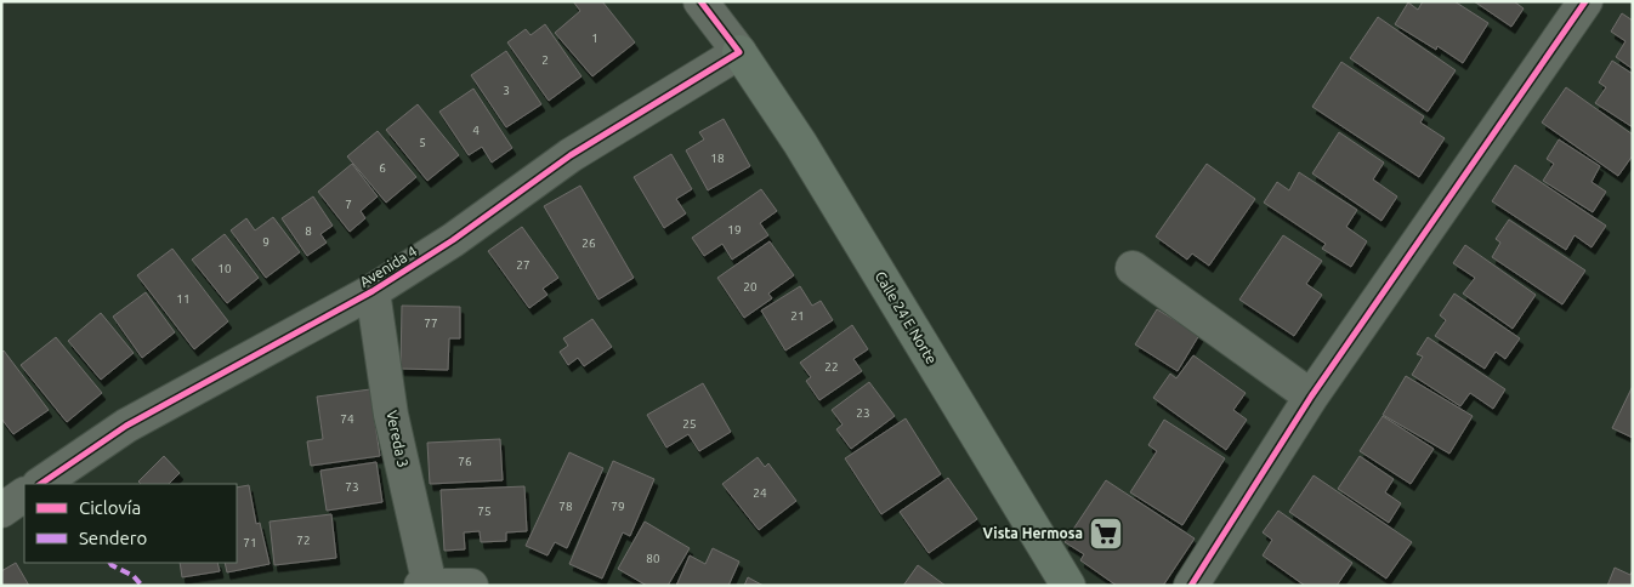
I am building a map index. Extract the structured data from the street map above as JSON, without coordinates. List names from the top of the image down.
{
  "streets": {
    "main road": ["Calle 24 E Norte"],
    "street": ["Avenida 4", "Vereda 3"]
  },
  "crossings": [
    ["Avenida 4", "Calle 24 E Norte"],
    ["Avenida 4", "Vereda 3"]
  ],
  "places": {
    "supermarket": ["Vista Hermosa"]
  },
  "house_numbers": [
    "1",
    "2",
    "3",
    "4",
    "5",
    "18",
    "6",
    "7",
    "19",
    "8",
    "9",
    "26",
    "27",
    "10",
    "20",
    "11",
    "21",
    "77",
    "22",
    "23",
    "74",
    "25",
    "76",
    "73",
    "24",
    "78",
    "79",
    "75",
    "72",
    "71",
    "80"
  ],
  "legend": ["Ciclovía", "Sendero"]
}
